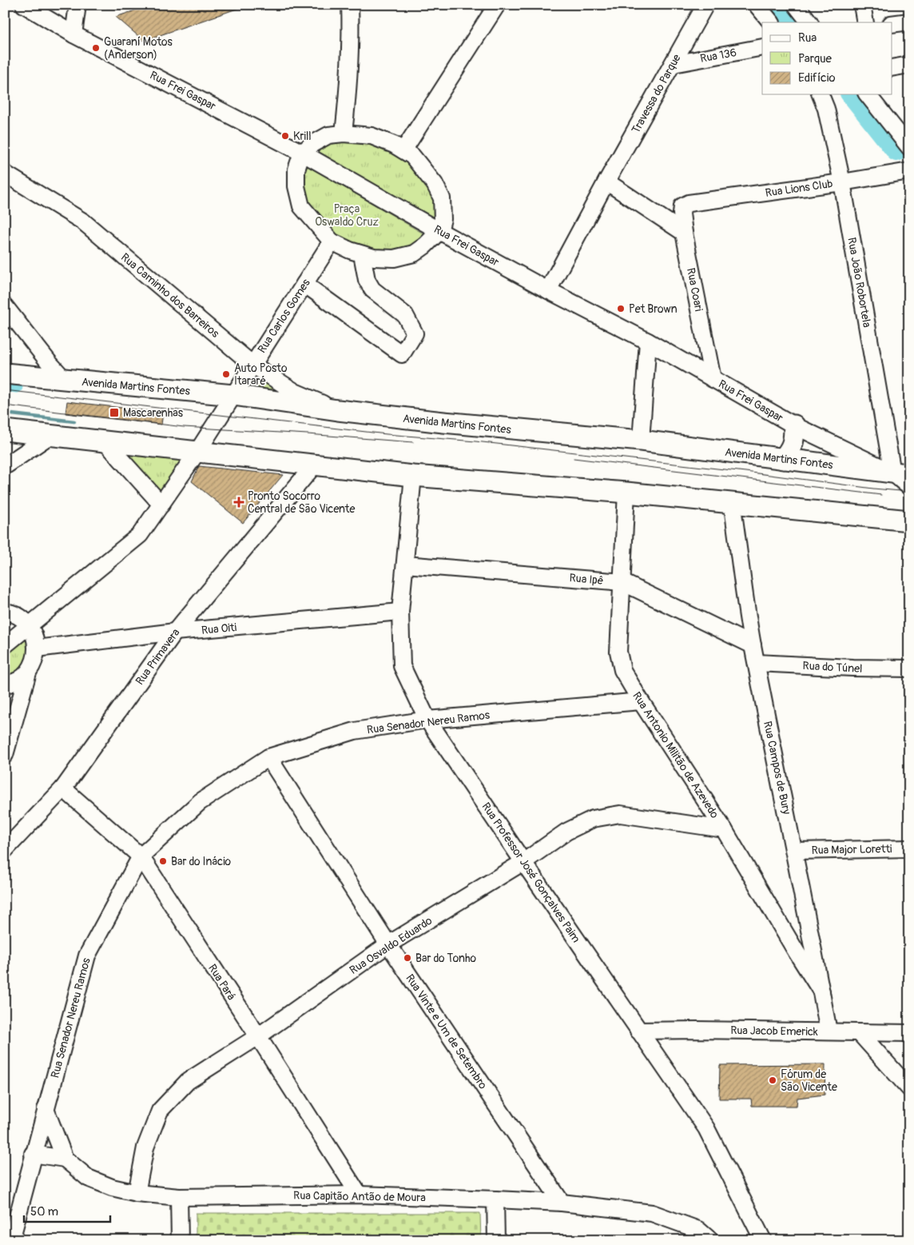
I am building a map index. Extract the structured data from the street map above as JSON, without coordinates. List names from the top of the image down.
{
  "streets": {
    "main road": ["Avenida Martins Fontes"],
    "street": [
      "Rua 136",
      "Rua Frei Gaspar",
      "Travessa do Parque",
      "Rua Lions Club",
      "Rua João Robortela",
      "Rua Coari",
      "Rua Caminho dos Barreiros",
      "Rua Carlos Gomes",
      "Rua Ipê",
      "Rua Oiti",
      "Rua Primavera",
      "Rua do Túnel",
      "Rua Senador Nereu Ramos",
      "Rua Antonio Militão de Azevedo",
      "Rua Campos de Bury",
      "Rua Major Loretti",
      "Rua Professor José Gonçalves Paim",
      "Rua Osvaldo Eduardo",
      "Rua Pará",
      "Rua Jacob Emerick",
      "Rua Vinte e Um de Setembro",
      "Rua Capitão Antão de Moura"
    ]
  },
  "crossings": [
    ["Rua 136", "Travessa do Parque"],
    ["Rua Frei Gaspar", "Travessa do Parque"],
    ["Rua Frei Gaspar", "Rua João Robortela"],
    ["Rua Frei Gaspar", "Rua Coari"],
    ["Rua Frei Gaspar", "Avenida Martins Fontes"],
    ["Rua Lions Club", "Rua João Robortela"],
    ["Rua Lions Club", "Rua Coari"],
    ["Rua João Robortela", "Avenida Martins Fontes"],
    ["Rua Caminho dos Barreiros", "Rua Carlos Gomes"],
    ["Rua Caminho dos Barreiros", "Avenida Martins Fontes"],
    ["Rua Carlos Gomes", "Avenida Martins Fontes"],
    ["Rua Ipê", "Rua Antonio Militão de Azevedo"],
    ["Rua Ipê", "Rua Campos de Bury"],
    ["Rua Ipê", "Rua Professor José Gonçalves Paim"],
    ["Rua Oiti", "Rua Primavera"],
    ["Rua Oiti", "Rua Professor José Gonçalves Paim"],
    ["Rua Primavera", "Rua Pará"],
    ["Rua do Túnel", "Rua Campos de Bury"],
    ["Rua Senador Nereu Ramos", "Rua Antonio Militão de Azevedo"],
    ["Rua Senador Nereu Ramos", "Rua Professor José Gonçalves Paim"],
    ["Rua Senador Nereu Ramos", "Rua Pará"],
    ["Rua Senador Nereu Ramos", "Rua Vinte e Um de Setembro"],
    ["Rua Senador Nereu Ramos", "Rua Capitão Antão de Moura"],
    ["Rua Antonio Militão de Azevedo", "Rua Campos de Bury"],
    ["Rua Antonio Militão de Azevedo", "Rua Osvaldo Eduardo"],
    ["Rua Campos de Bury", "Rua Major Loretti"],
    ["Rua Campos de Bury", "Rua Jacob Emerick"],
    ["Rua Professor José Gonçalves Paim", "Rua Osvaldo Eduardo"],
    ["Rua Professor José Gonçalves Paim", "Rua Jacob Emerick"],
    ["Rua Osvaldo Eduardo", "Rua Pará"],
    ["Rua Osvaldo Eduardo", "Rua Vinte e Um de Setembro"],
    ["Rua Osvaldo Eduardo", "Rua Capitão Antão de Moura"],
    ["Rua Pará", "Rua Capitão Antão de Moura"],
    ["Rua Vinte e Um de Setembro", "Rua Capitão Antão de Moura"]
  ],
  "parks": ["Praça Oswaldo Cruz"],
  "places": {
    "other": [
      "Guaraní Motos (Anderson)",
      "Krill",
      "Pet Brown",
      "Auto Posto Itararé",
      "Bar do Inácio",
      "Bar do Tonho",
      "Fórum de São Vicente"
    ],
    "transit": ["Mascarenhas"],
    "health": ["Pronto Socorro Central de São Vicente"]
  },
  "legend": ["Rua", "Parque", "Edifício"],
  "scale_bar": "50 m"
}
